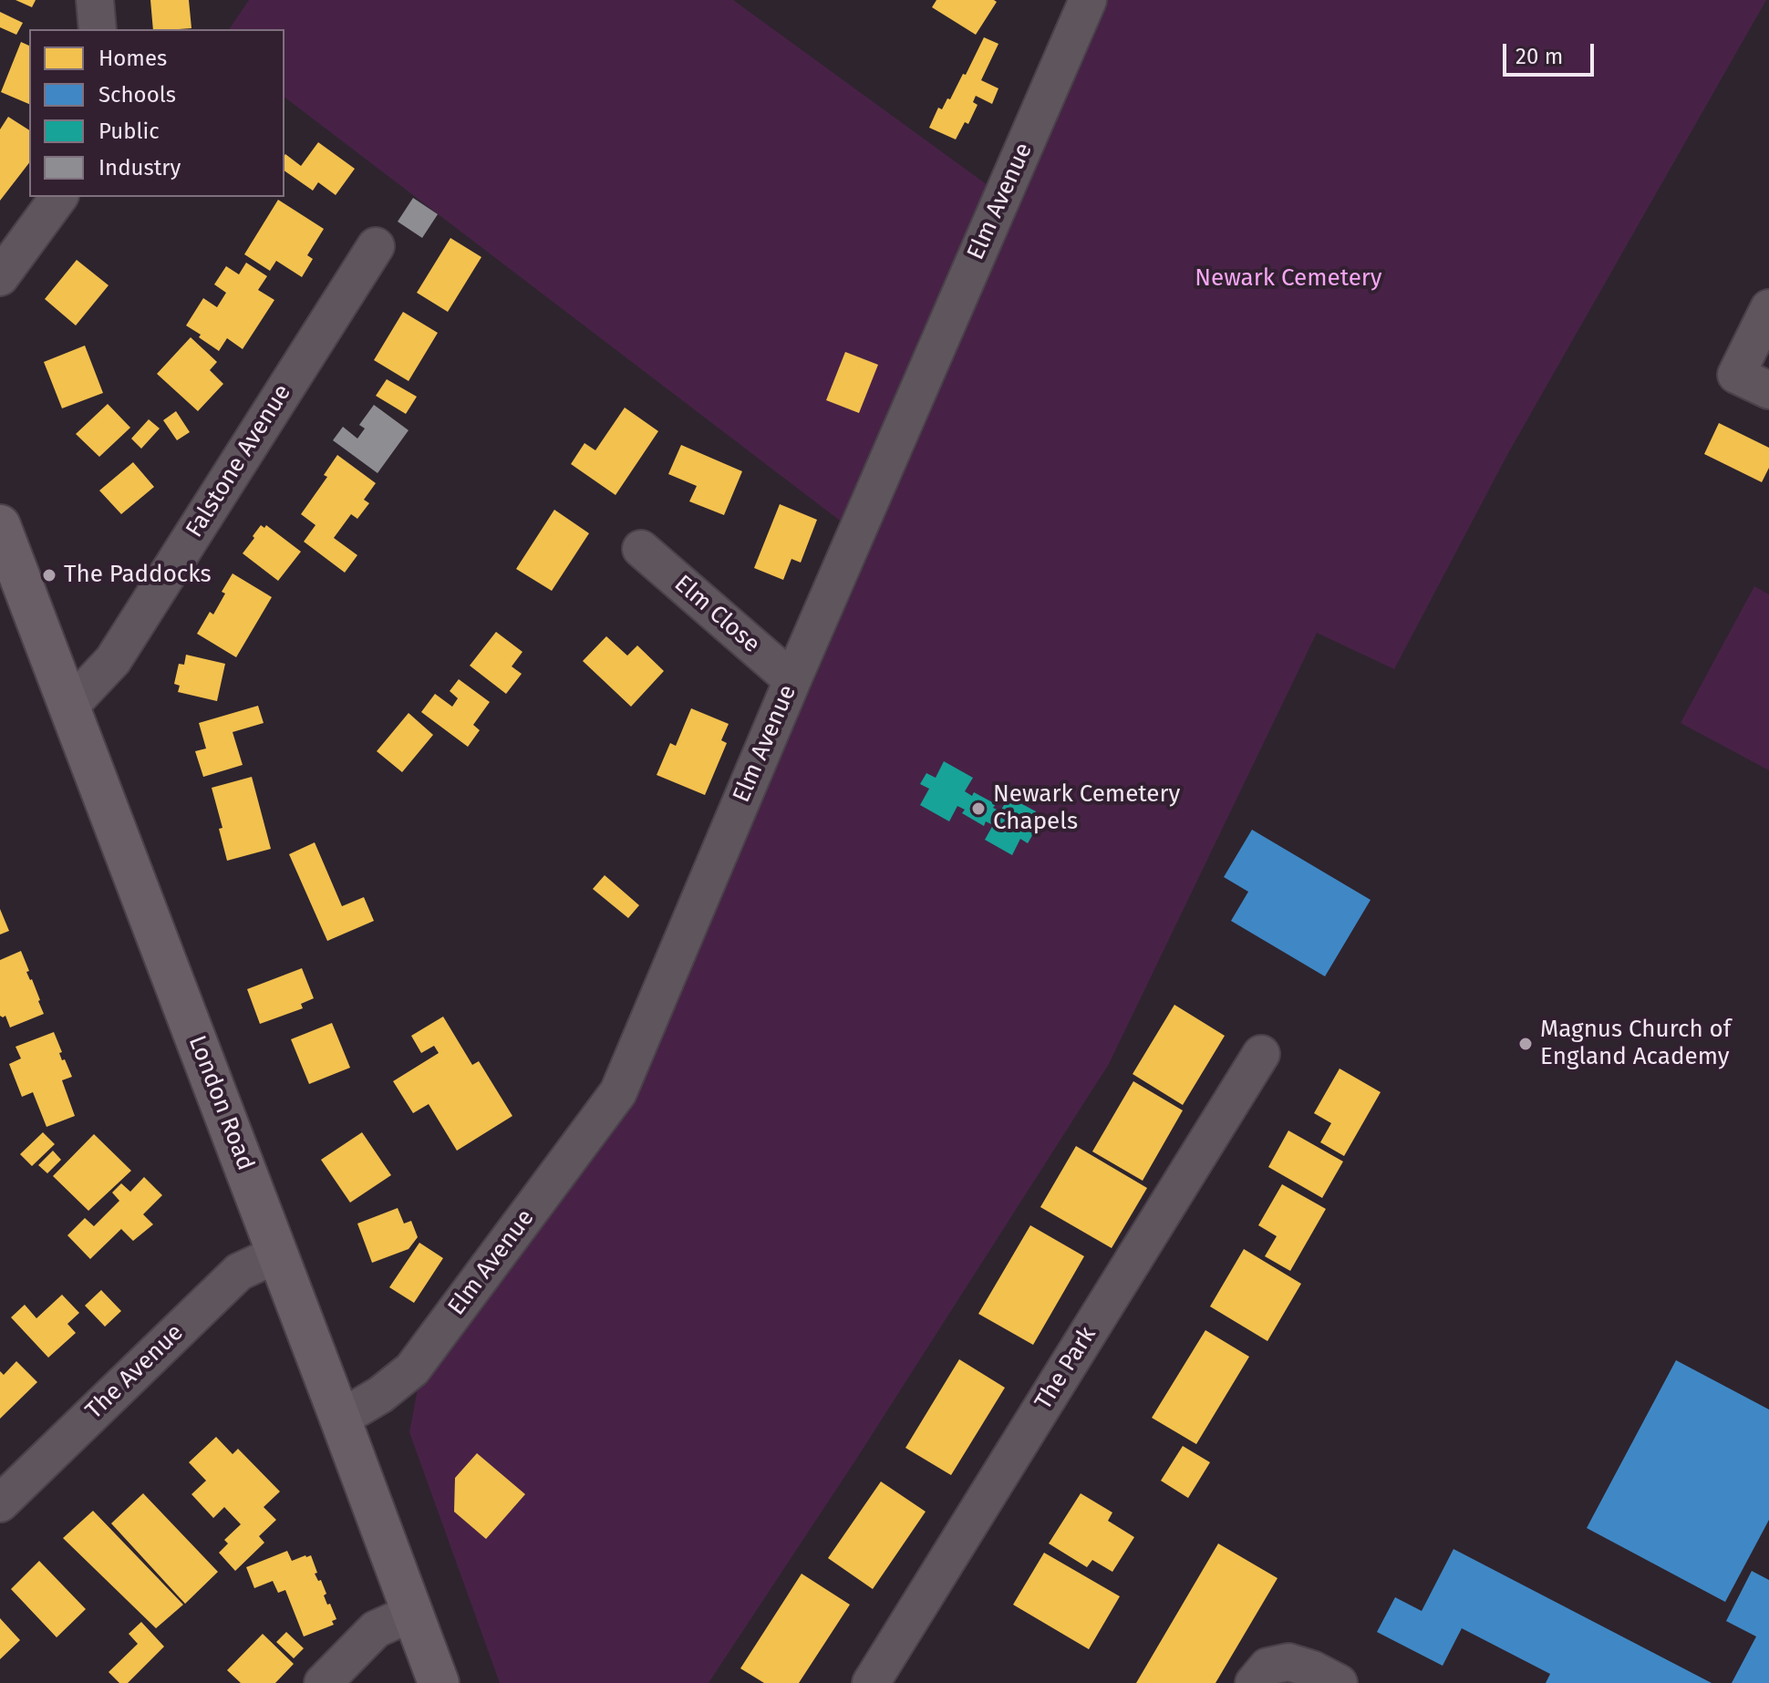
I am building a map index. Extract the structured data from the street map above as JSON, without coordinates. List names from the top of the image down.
{
  "streets": {
    "main road": ["London Road"],
    "street": [
      "Elm Avenue",
      "Falstone Avenue",
      "Elm Close",
      "The Park",
      "The Avenue"
    ]
  },
  "crossings": [
    ["Elm Avenue", "Elm Close"],
    ["Elm Avenue", "London Road"],
    ["Falstone Avenue", "London Road"],
    ["London Road", "The Avenue"]
  ],
  "parks": ["Newark Cemetery"],
  "places": ["The Paddocks", "Newark Cemetery Chapels", "Magnus Church of England Academy"],
  "legend": [
    "Homes",
    "Schools",
    "Public",
    "Industry"
  ],
  "scale_bar": "20 m"
}
